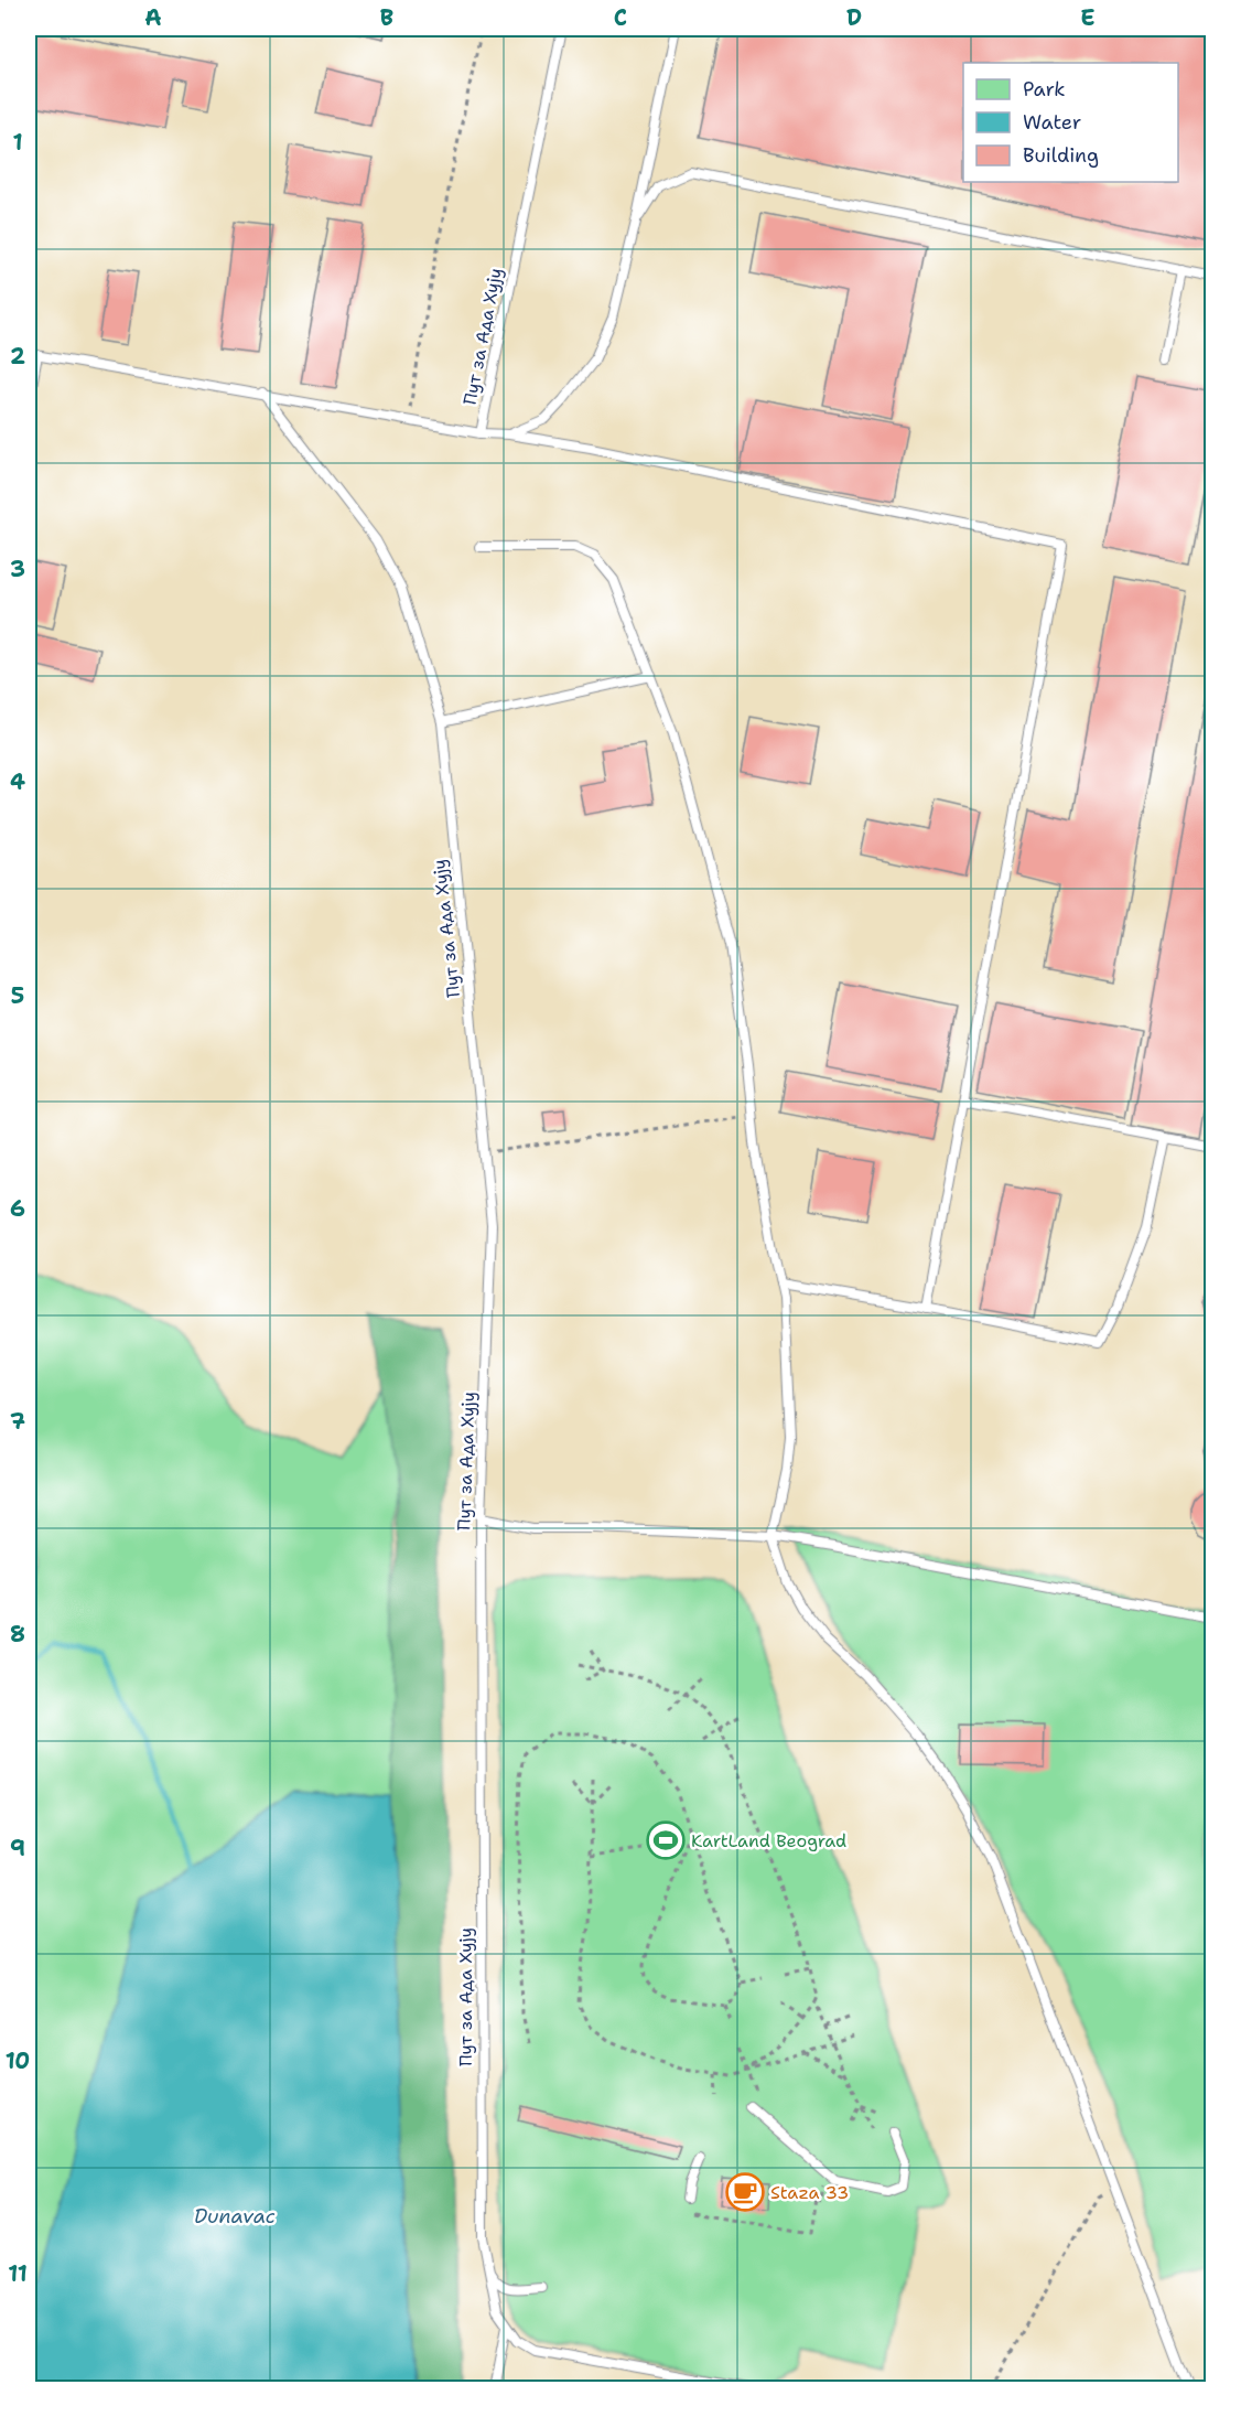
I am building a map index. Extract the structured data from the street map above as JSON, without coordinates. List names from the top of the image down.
{
  "streets": {
    "lane": ["Пут за Ада Хују"]
  },
  "water": ["Dunavac"],
  "places": {
    "sports": ["KartLand Beograd"],
    "cafe": ["Staza 33"]
  },
  "legend": ["Park", "Water", "Building"],
  "grid": {
    "columns": [
      "A",
      "B",
      "C",
      "D",
      "E"
    ],
    "rows": [
      "1",
      "2",
      "3",
      "4",
      "5",
      "6",
      "7",
      "8",
      "9",
      "10",
      "11"
    ]
  }
}
